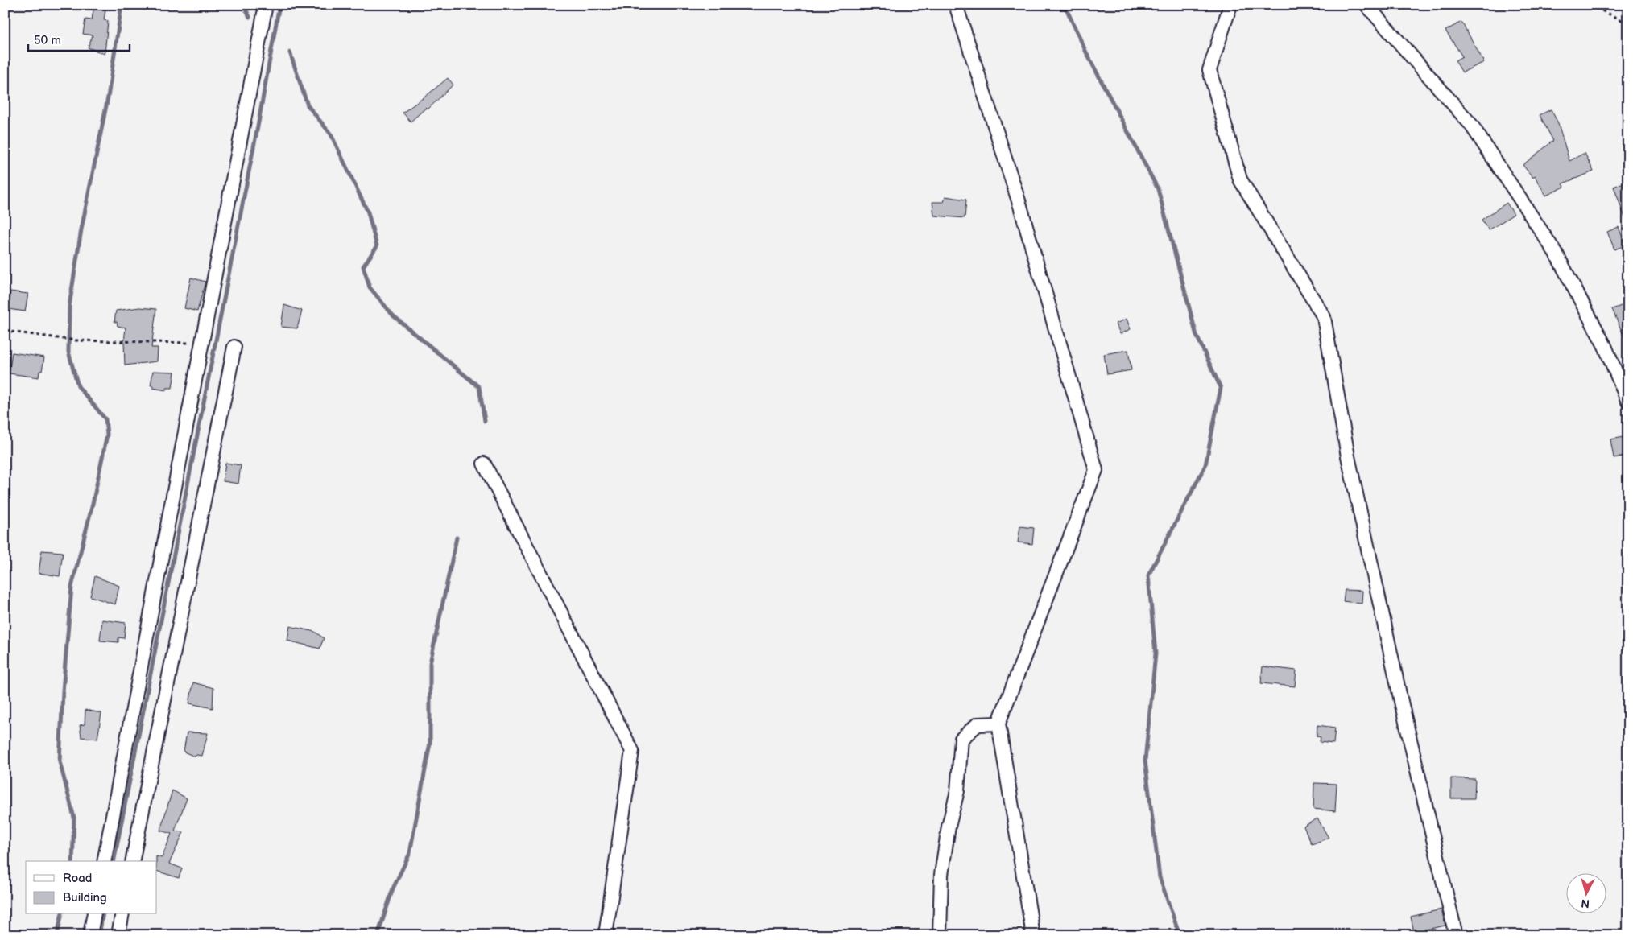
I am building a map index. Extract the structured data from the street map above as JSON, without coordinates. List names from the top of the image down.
{
  "legend": ["Road", "Building"],
  "scale_bar": "50 m",
  "north": "bottom"
}
